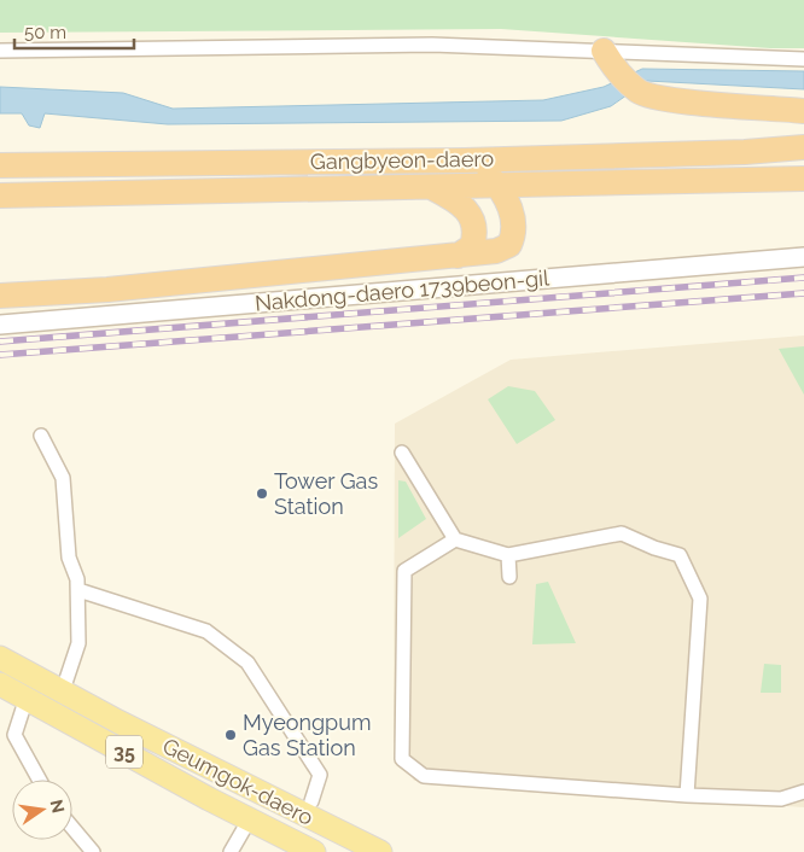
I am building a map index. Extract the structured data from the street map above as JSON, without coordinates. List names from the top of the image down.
{
  "streets": {
    "highway": ["Gangbyeon-daero"],
    "main road": ["35", "Geumgok-daero"],
    "street": ["Nakdong-daero 1739beon-gil"]
  },
  "places": ["Tower Gas Station", "Myeongpum Gas Station"],
  "scale_bar": "50 m",
  "north": "right"
}
